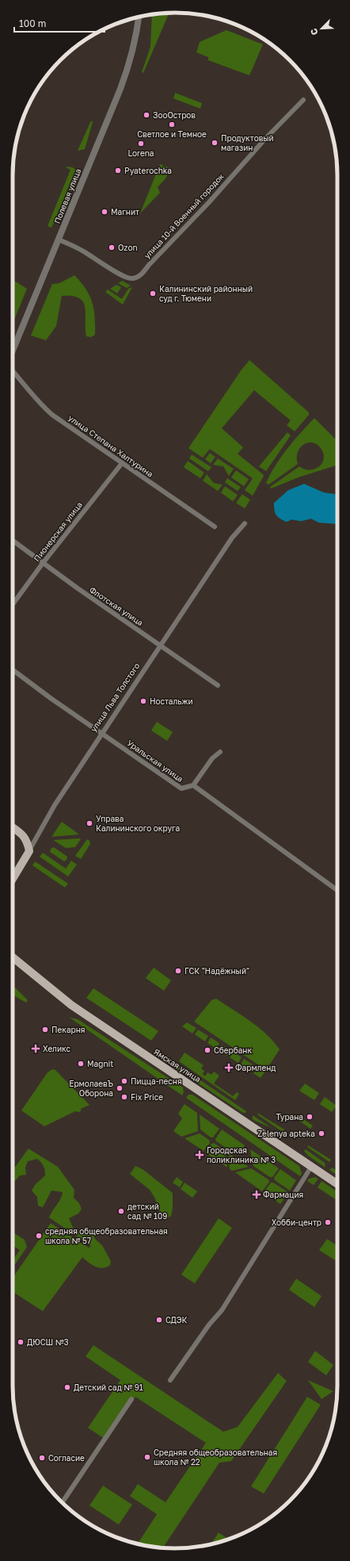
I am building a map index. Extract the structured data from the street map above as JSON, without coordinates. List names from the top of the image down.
{
  "streets": {
    "main road": ["улица Льва Толстого", "Ямская улица"],
    "street": [
      "Полевая улица",
      "улица 10-й Военный городок",
      "улица Степана Халтурина",
      "Пионерская улица",
      "Флотская улица",
      "Уральская улица"
    ]
  },
  "crossings": [
    ["Полевая улица", "улица 10-й Военный городок"],
    ["улица Степана Халтурина", "Пионерская улица"],
    ["Пионерская улица", "Флотская улица"],
    ["Флотская улица", "улица Льва Толстого"],
    ["улица Льва Толстого", "Уральская улица"]
  ],
  "places": {
    "other": [
      "ЗооОстров",
      "Светлое и Темное",
      "Продуктовый магазин",
      "Lorena",
      "Pyaterochka",
      "Магнит",
      "Ozon",
      "Калининский районный суд г. Тюмени",
      "Ностальжи",
      "Управа Калининского округа",
      "ГСК \"Надёжный\"",
      "Пекарня",
      "Сбербанк",
      "Magnit",
      "Пицца-песня",
      "ЕрмолаевЪ Оборона",
      "Fix Price",
      "Турана",
      "Zelenya apteka",
      "детский сад № 109",
      "Хобби-центр",
      "средняя общеобразовательная школа № 57",
      "СДЭК",
      "ДЮСШ №3",
      "Детский сад № 91",
      "Средняя общеобразовательная школа № 22",
      "Согласие"
    ],
    "health": [
      "Хеликс",
      "Фармленд",
      "Городская поликлиника № 3",
      "Фармация"
    ]
  },
  "scale_bar": "100 m",
  "north": "bottom left"
}
